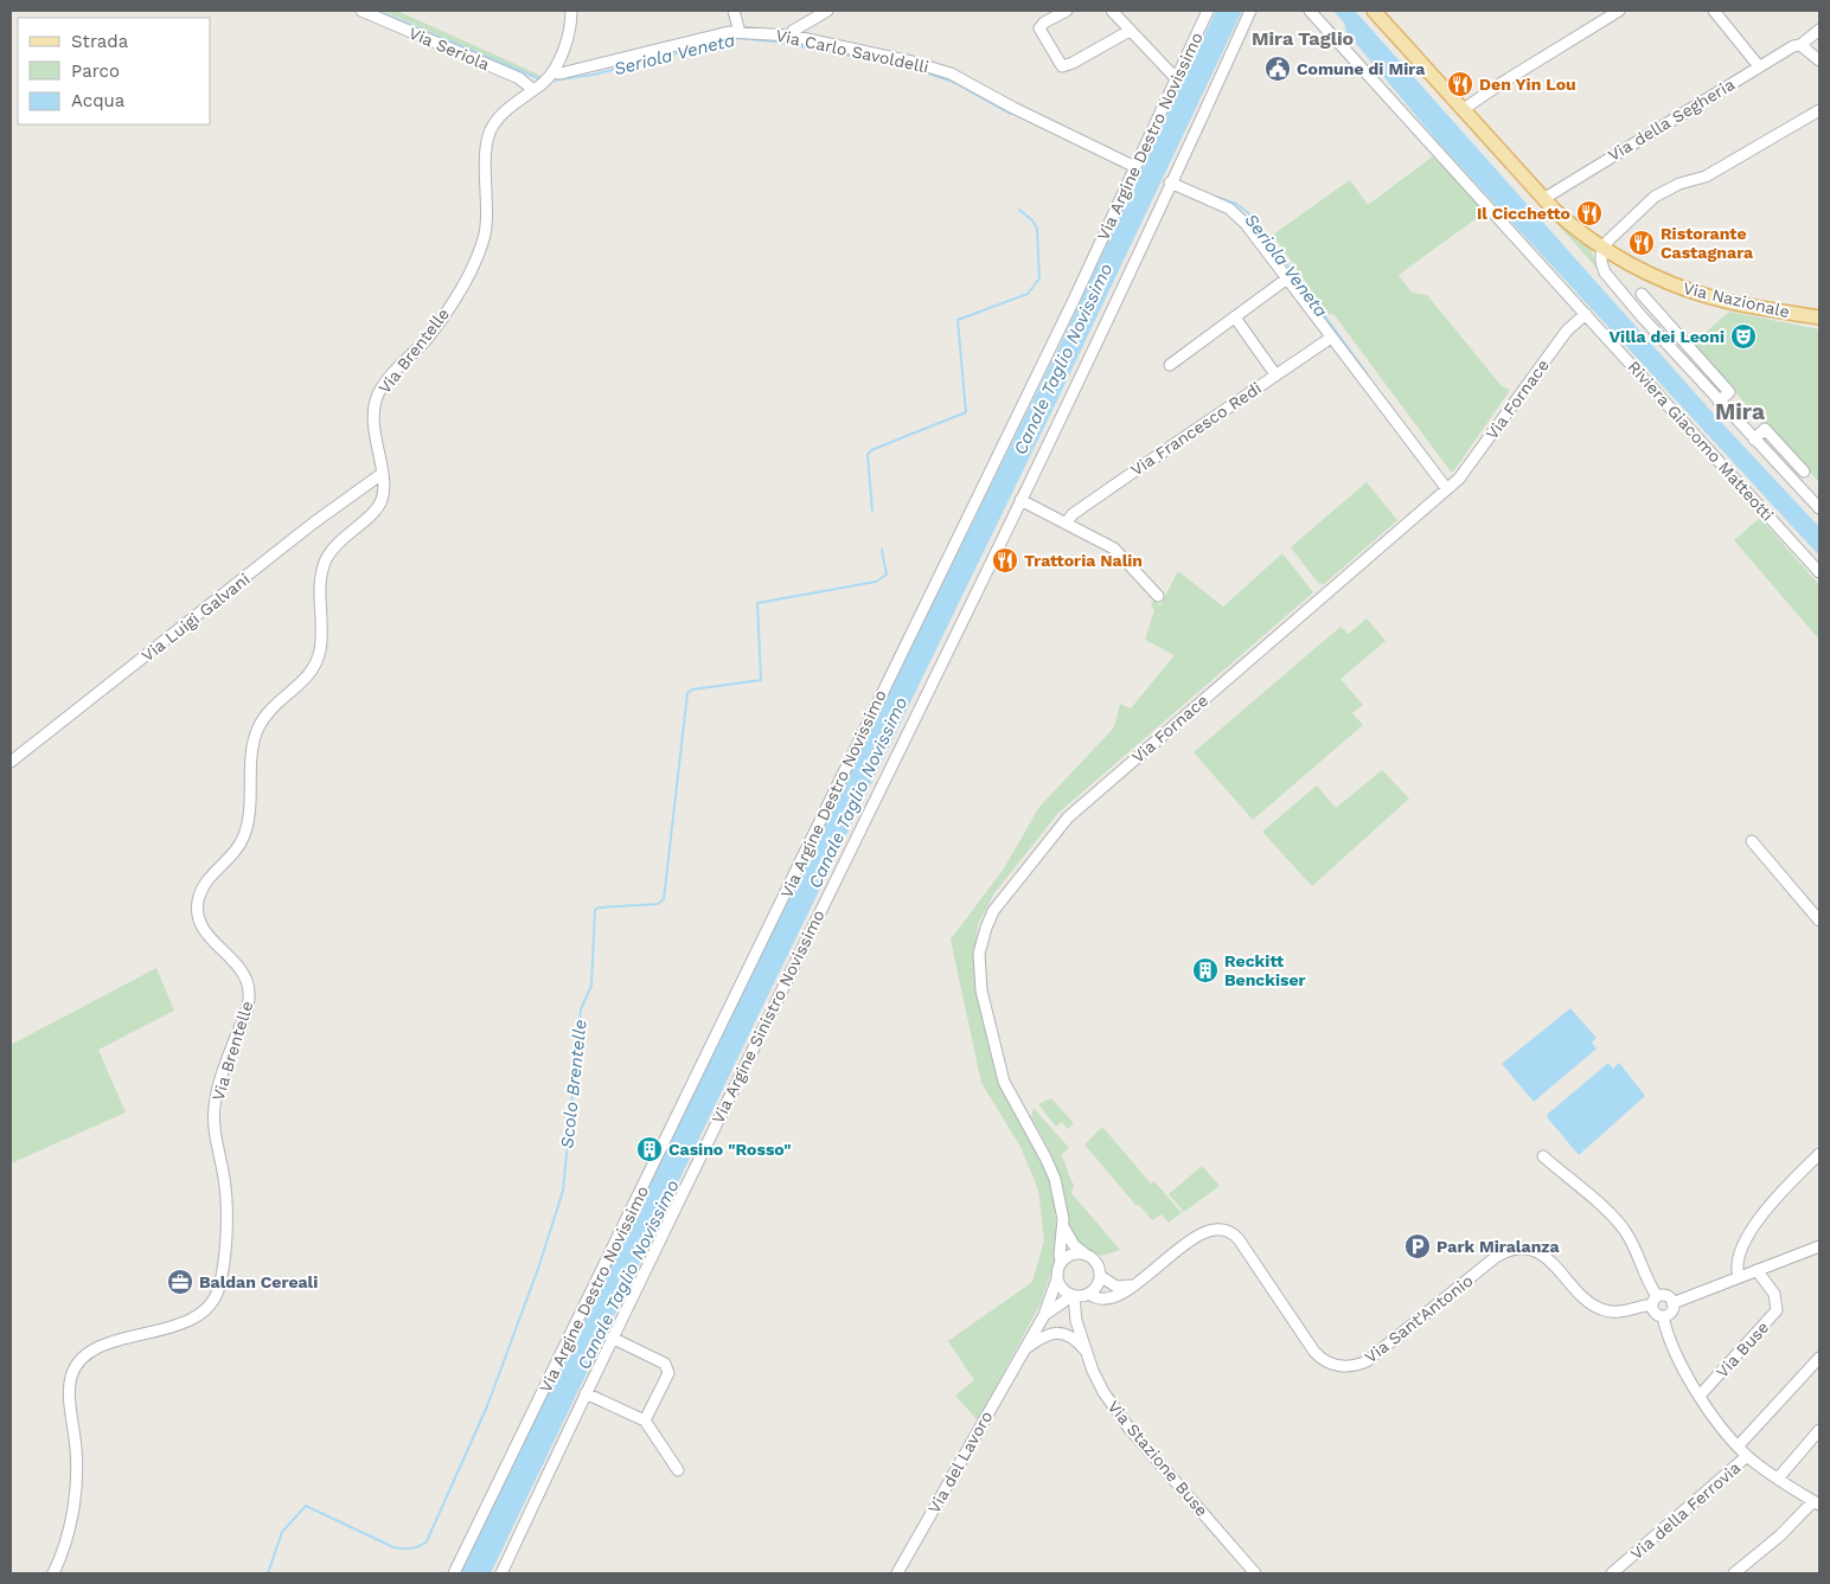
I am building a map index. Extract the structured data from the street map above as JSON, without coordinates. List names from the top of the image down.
{
  "streets": {
    "main road": ["Via Nazionale"],
    "street": [
      "Via Seriola",
      "Via Carlo Savoldelli",
      "Via della Segheria",
      "Via Argine Destro Novissimo",
      "Via Brentelle",
      "Via Fornace",
      "Via Francesco Redi",
      "Riviera Giacomo Matteotti",
      "Via Luigi Galvani",
      "Via Argine Sinistro Novissimo",
      "Via Sant'Antonio",
      "Via Buse",
      "Via Stazione Buse",
      "Via del Lavoro",
      "Via della Ferrovia"
    ]
  },
  "crossings": [
    ["Via Seriola", "Via Carlo Savoldelli"],
    ["Via Seriola", "Via Brentelle"],
    ["Via Carlo Savoldelli", "Via Argine Destro Novissimo"],
    ["Via Carlo Savoldelli", "Via Brentelle"],
    ["Via della Segheria", "Via Nazionale"],
    ["Via Brentelle", "Via Luigi Galvani"],
    ["Via Fornace", "Riviera Giacomo Matteotti"],
    ["Via Fornace", "Via Sant'Antonio"],
    ["Via Fornace", "Via Stazione Buse"],
    ["Via Fornace", "Via del Lavoro"],
    ["Via Sant'Antonio", "Via Stazione Buse"],
    ["Via Sant'Antonio", "Via del Lavoro"],
    ["Via Stazione Buse", "Via del Lavoro"]
  ],
  "districts": ["Mira Taglio", "Mira"],
  "water": ["Seriola Veneta", "Canale Taglio Novissimo", "Scolo Brentelle"],
  "places": {
    "public building": ["Comune di Mira"],
    "restaurant": [
      "Den Yin Lou",
      "Il Cicchetto",
      "Ristorante Castagnara",
      "Trattoria Nalin"
    ],
    "theatre": ["Villa dei Leoni"],
    "building": ["Reckitt Benckiser", "Casino \"Rosso\""],
    "parking": ["Park Miralanza"],
    "office": ["Baldan Cereali"]
  },
  "legend": ["Strada", "Parco", "Acqua"]
}
